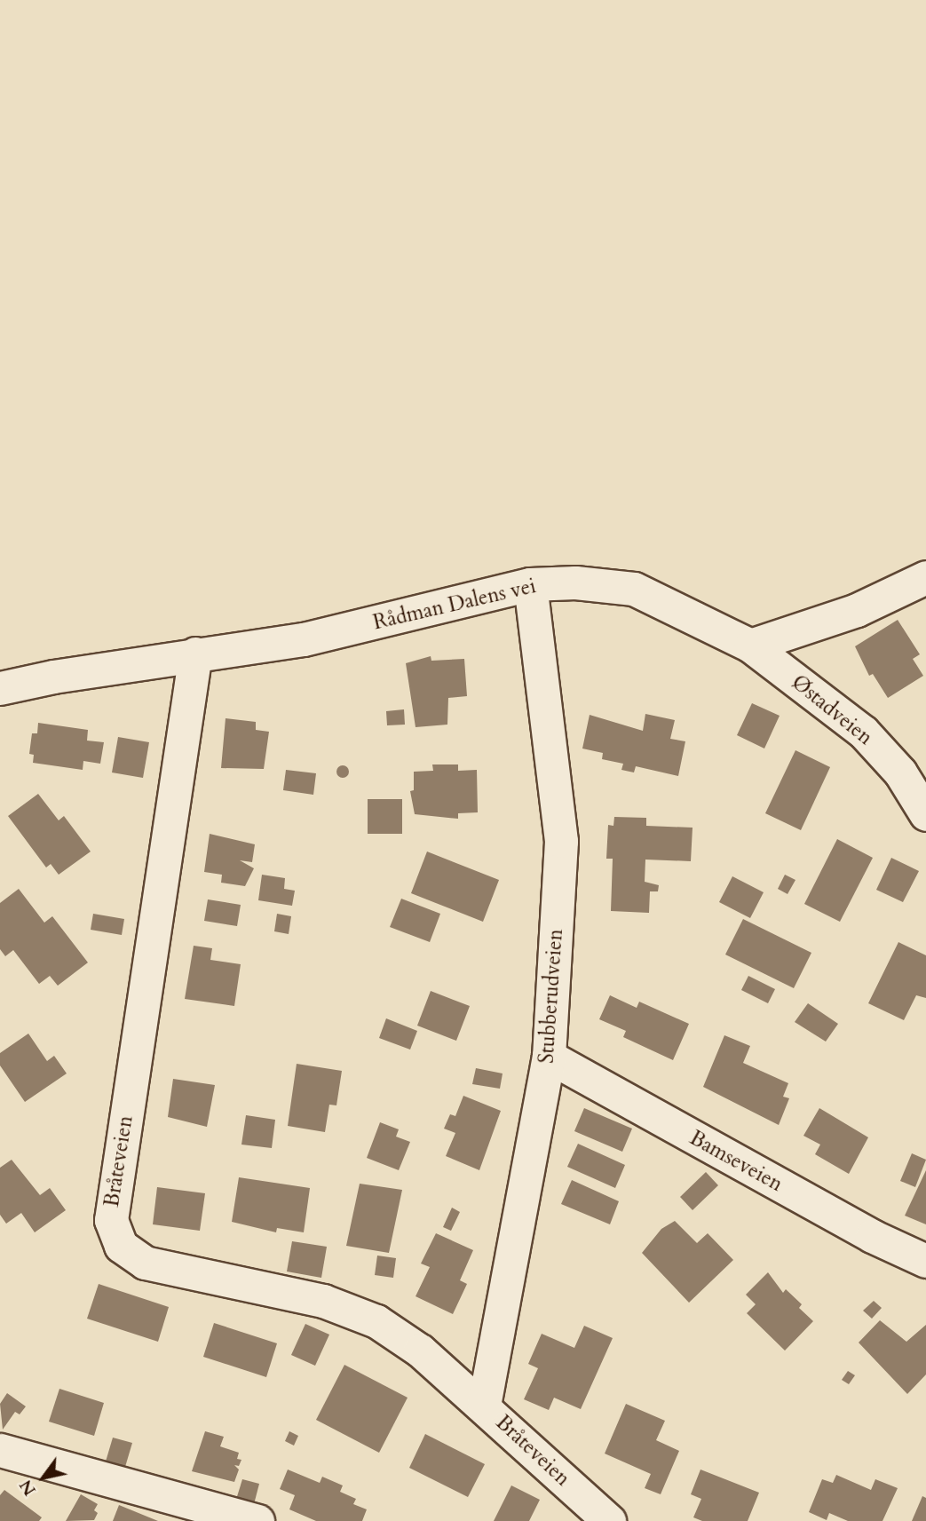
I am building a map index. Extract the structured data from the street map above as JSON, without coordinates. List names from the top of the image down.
{
  "streets": {
    "street": [
      "Rådman Dalens vei",
      "Østadveien",
      "Stubberudveien",
      "Bråteveien",
      "Bamseveien"
    ]
  },
  "crossings": [
    ["Rådman Dalens vei", "Østadveien"],
    ["Rådman Dalens vei", "Stubberudveien"],
    ["Rådman Dalens vei", "Bråteveien"],
    ["Stubberudveien", "Bråteveien"],
    ["Stubberudveien", "Bamseveien"]
  ],
  "north": "bottom left"
}
